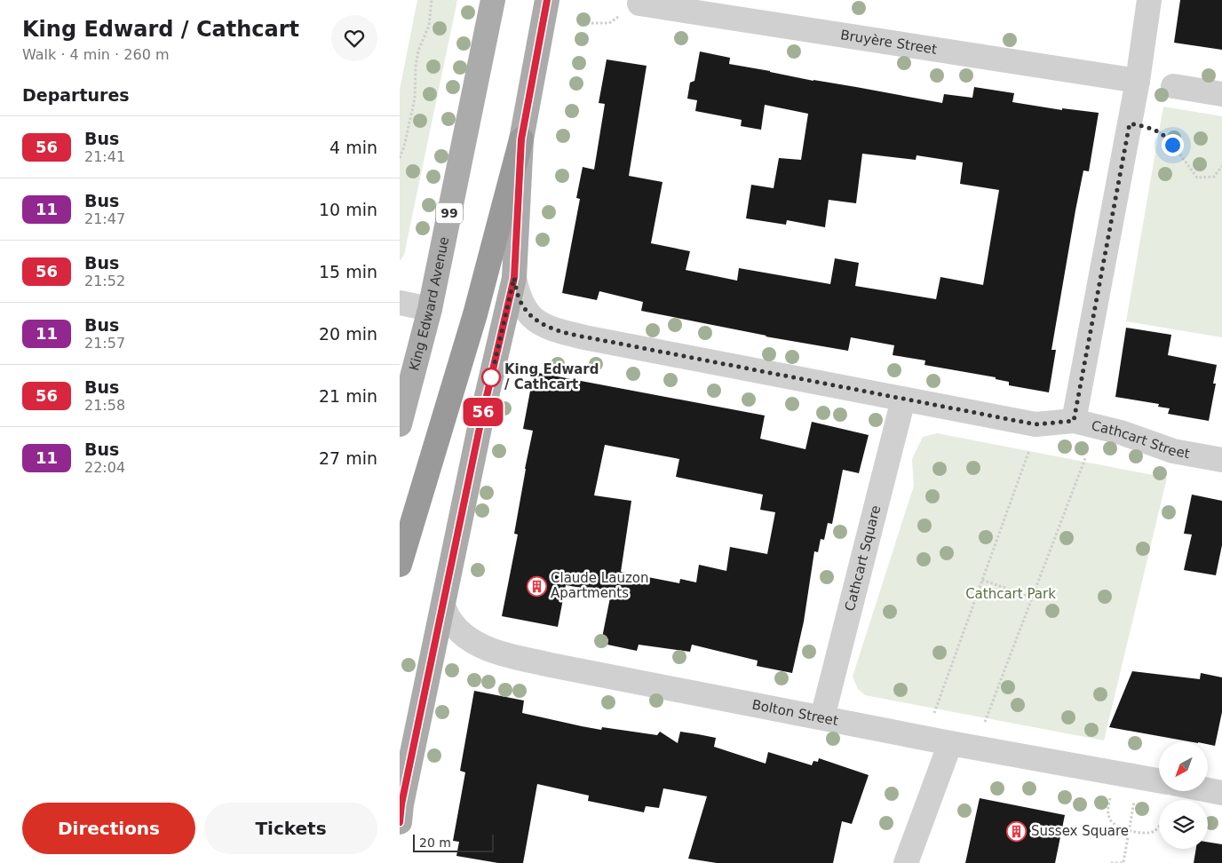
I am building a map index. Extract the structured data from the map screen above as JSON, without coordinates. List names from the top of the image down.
{
  "streets": {
    "main road": ["99", "King Edward Avenue"],
    "street": [
      "Bruyère Street",
      "Cathcart Street",
      "Cathcart Square",
      "Bolton Street"
    ]
  },
  "crossings": [
    ["Cathcart Street", "Cathcart Square"],
    ["Cathcart Square", "Bolton Street"]
  ],
  "parks": ["Cathcart Park"],
  "places": {
    "other": ["King Edward / Cathcart"],
    "building": ["Claude Lauzon Apartments", "Sussex Square"]
  },
  "lines": ["bus line 56"],
  "scale_bar": "20 m",
  "north": "bottom left",
  "page": {
    "heading": [
      ["King Edward / Cathcart", "Walk · 4 min · 260 m"],
      "Departures"
    ],
    "on_map": "56",
    "list": [
      {
        "mark": "56",
        "name": "Bus",
        "note": "21:41",
        "value": "4 min"
      },
      {
        "mark": "11",
        "name": "Bus",
        "note": "21:47",
        "value": "10 min"
      },
      {
        "mark": "56",
        "name": "Bus",
        "note": "21:52",
        "value": "15 min"
      },
      {
        "mark": "11",
        "name": "Bus",
        "note": "21:57",
        "value": "20 min"
      },
      {
        "mark": "56",
        "name": "Bus",
        "note": "21:58",
        "value": "21 min"
      },
      {
        "mark": "11",
        "name": "Bus",
        "note": "22:04",
        "value": "27 min"
      }
    ],
    "buttons": ["Directions", "Tickets"],
    "scale": "20 m"
  }
}
